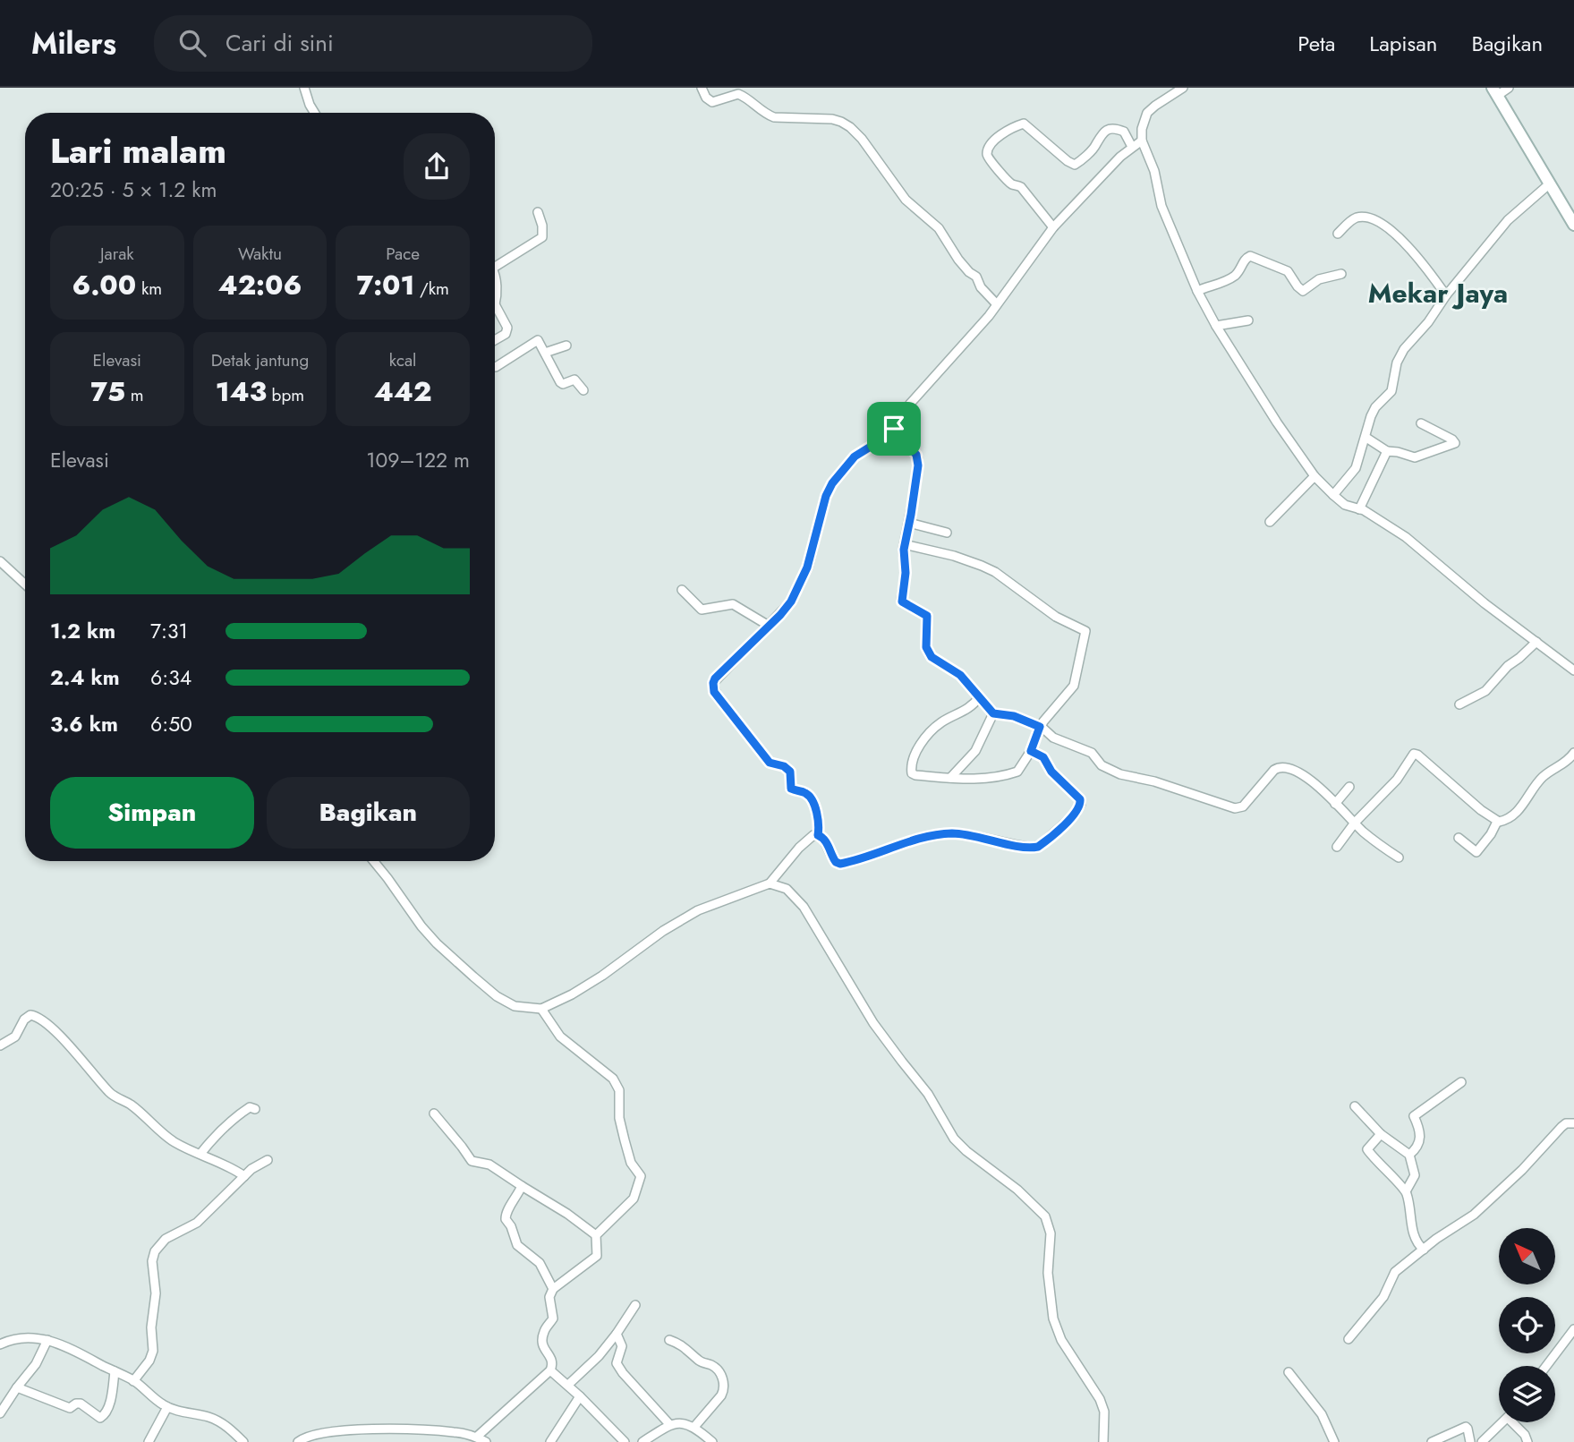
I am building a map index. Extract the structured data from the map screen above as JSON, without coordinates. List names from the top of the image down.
{
  "districts": ["Mekar Jaya"],
  "north": "top left",
  "page": {
    "header": "Milers",
    "search": "Cari di sini",
    "nav": ["Peta", "Lapisan", "Bagikan"],
    "heading": ["Lari malam", "20:25 · 5 × 1.2 km"],
    "stats": [
      ["Jarak", "6.00 km"],
      ["Waktu", "42:06"],
      ["Pace", "7:01 /km"],
      ["Elevasi", "75 m"],
      ["Detak jantung", "143 bpm"],
      ["kcal", "442"]
    ],
    "chart": ["Elevasi", "109–122 m"],
    "list": [
      {
        "name": "1.2 km",
        "note": "7:31"
      },
      {
        "name": "2.4 km",
        "note": "6:34"
      },
      {
        "name": "3.6 km",
        "note": "6:50"
      }
    ],
    "buttons": ["Simpan", "Bagikan"]
  }
}
